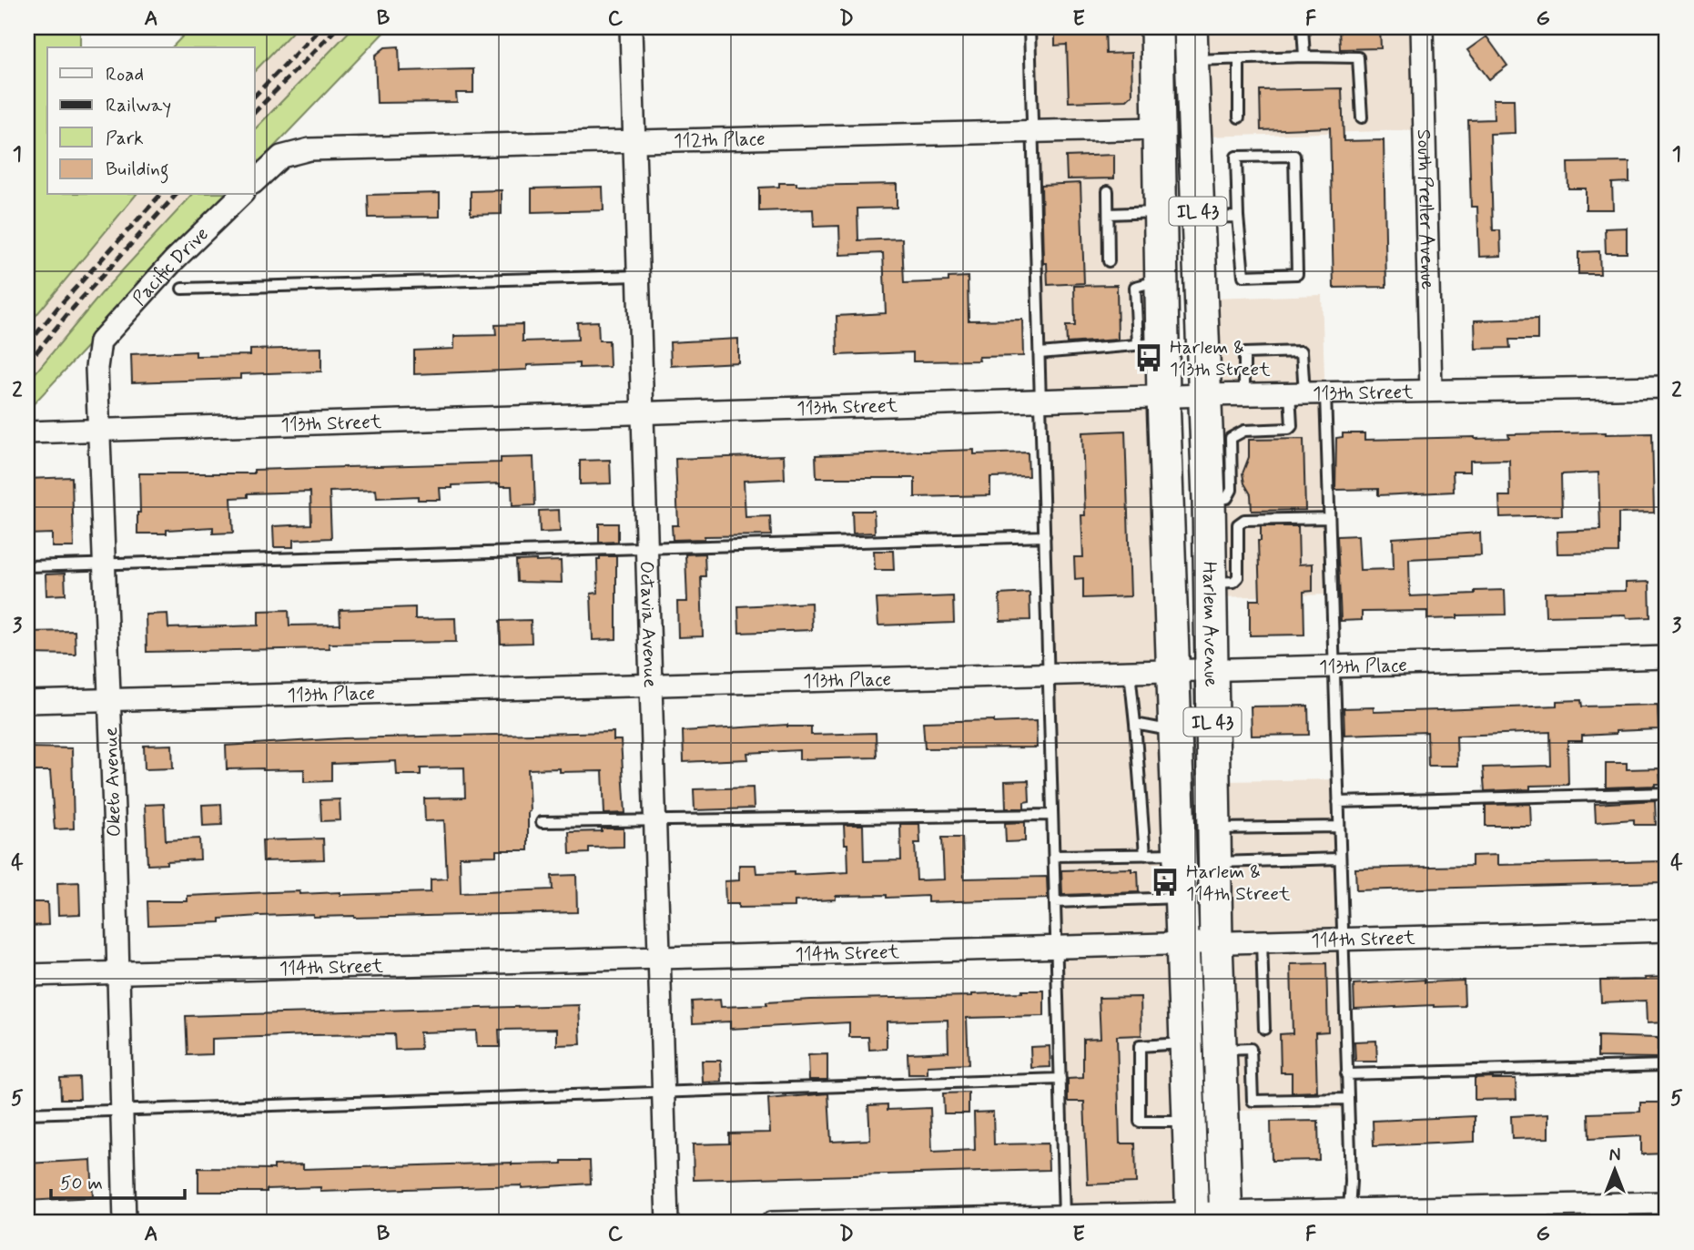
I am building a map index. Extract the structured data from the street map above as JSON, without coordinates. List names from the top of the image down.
{
  "streets": {
    "main road": ["IL 43", "Harlem Avenue"],
    "street": [
      "112th Place",
      "South Preller Avenue",
      "Pacific Drive",
      "113th Street",
      "Octavia Avenue",
      "113th Place",
      "Oketo Avenue",
      "114th Street"
    ]
  },
  "crossings": [
    ["112th Place", "Octavia Avenue"],
    ["112th Place", "Harlem Avenue"],
    ["South Preller Avenue", "113th Street"],
    ["Pacific Drive", "Oketo Avenue"],
    ["113th Street", "Octavia Avenue"],
    ["113th Street", "Harlem Avenue"],
    ["113th Street", "Oketo Avenue"],
    ["Octavia Avenue", "113th Place"],
    ["Octavia Avenue", "114th Street"],
    ["Harlem Avenue", "113th Place"],
    ["Harlem Avenue", "114th Street"],
    ["113th Place", "Oketo Avenue"],
    ["Oketo Avenue", "114th Street"]
  ],
  "places": {
    "bus stop": ["Harlem & 113th Street", "Harlem & 114th Street"]
  },
  "legend": [
    "Road",
    "Railway",
    "Park",
    "Building"
  ],
  "scale_bar": "50 m",
  "north": "top",
  "grid": {
    "columns": [
      "A",
      "B",
      "C",
      "D",
      "E",
      "F",
      "G"
    ],
    "rows": [
      "1",
      "2",
      "3",
      "4",
      "5"
    ]
  }
}
